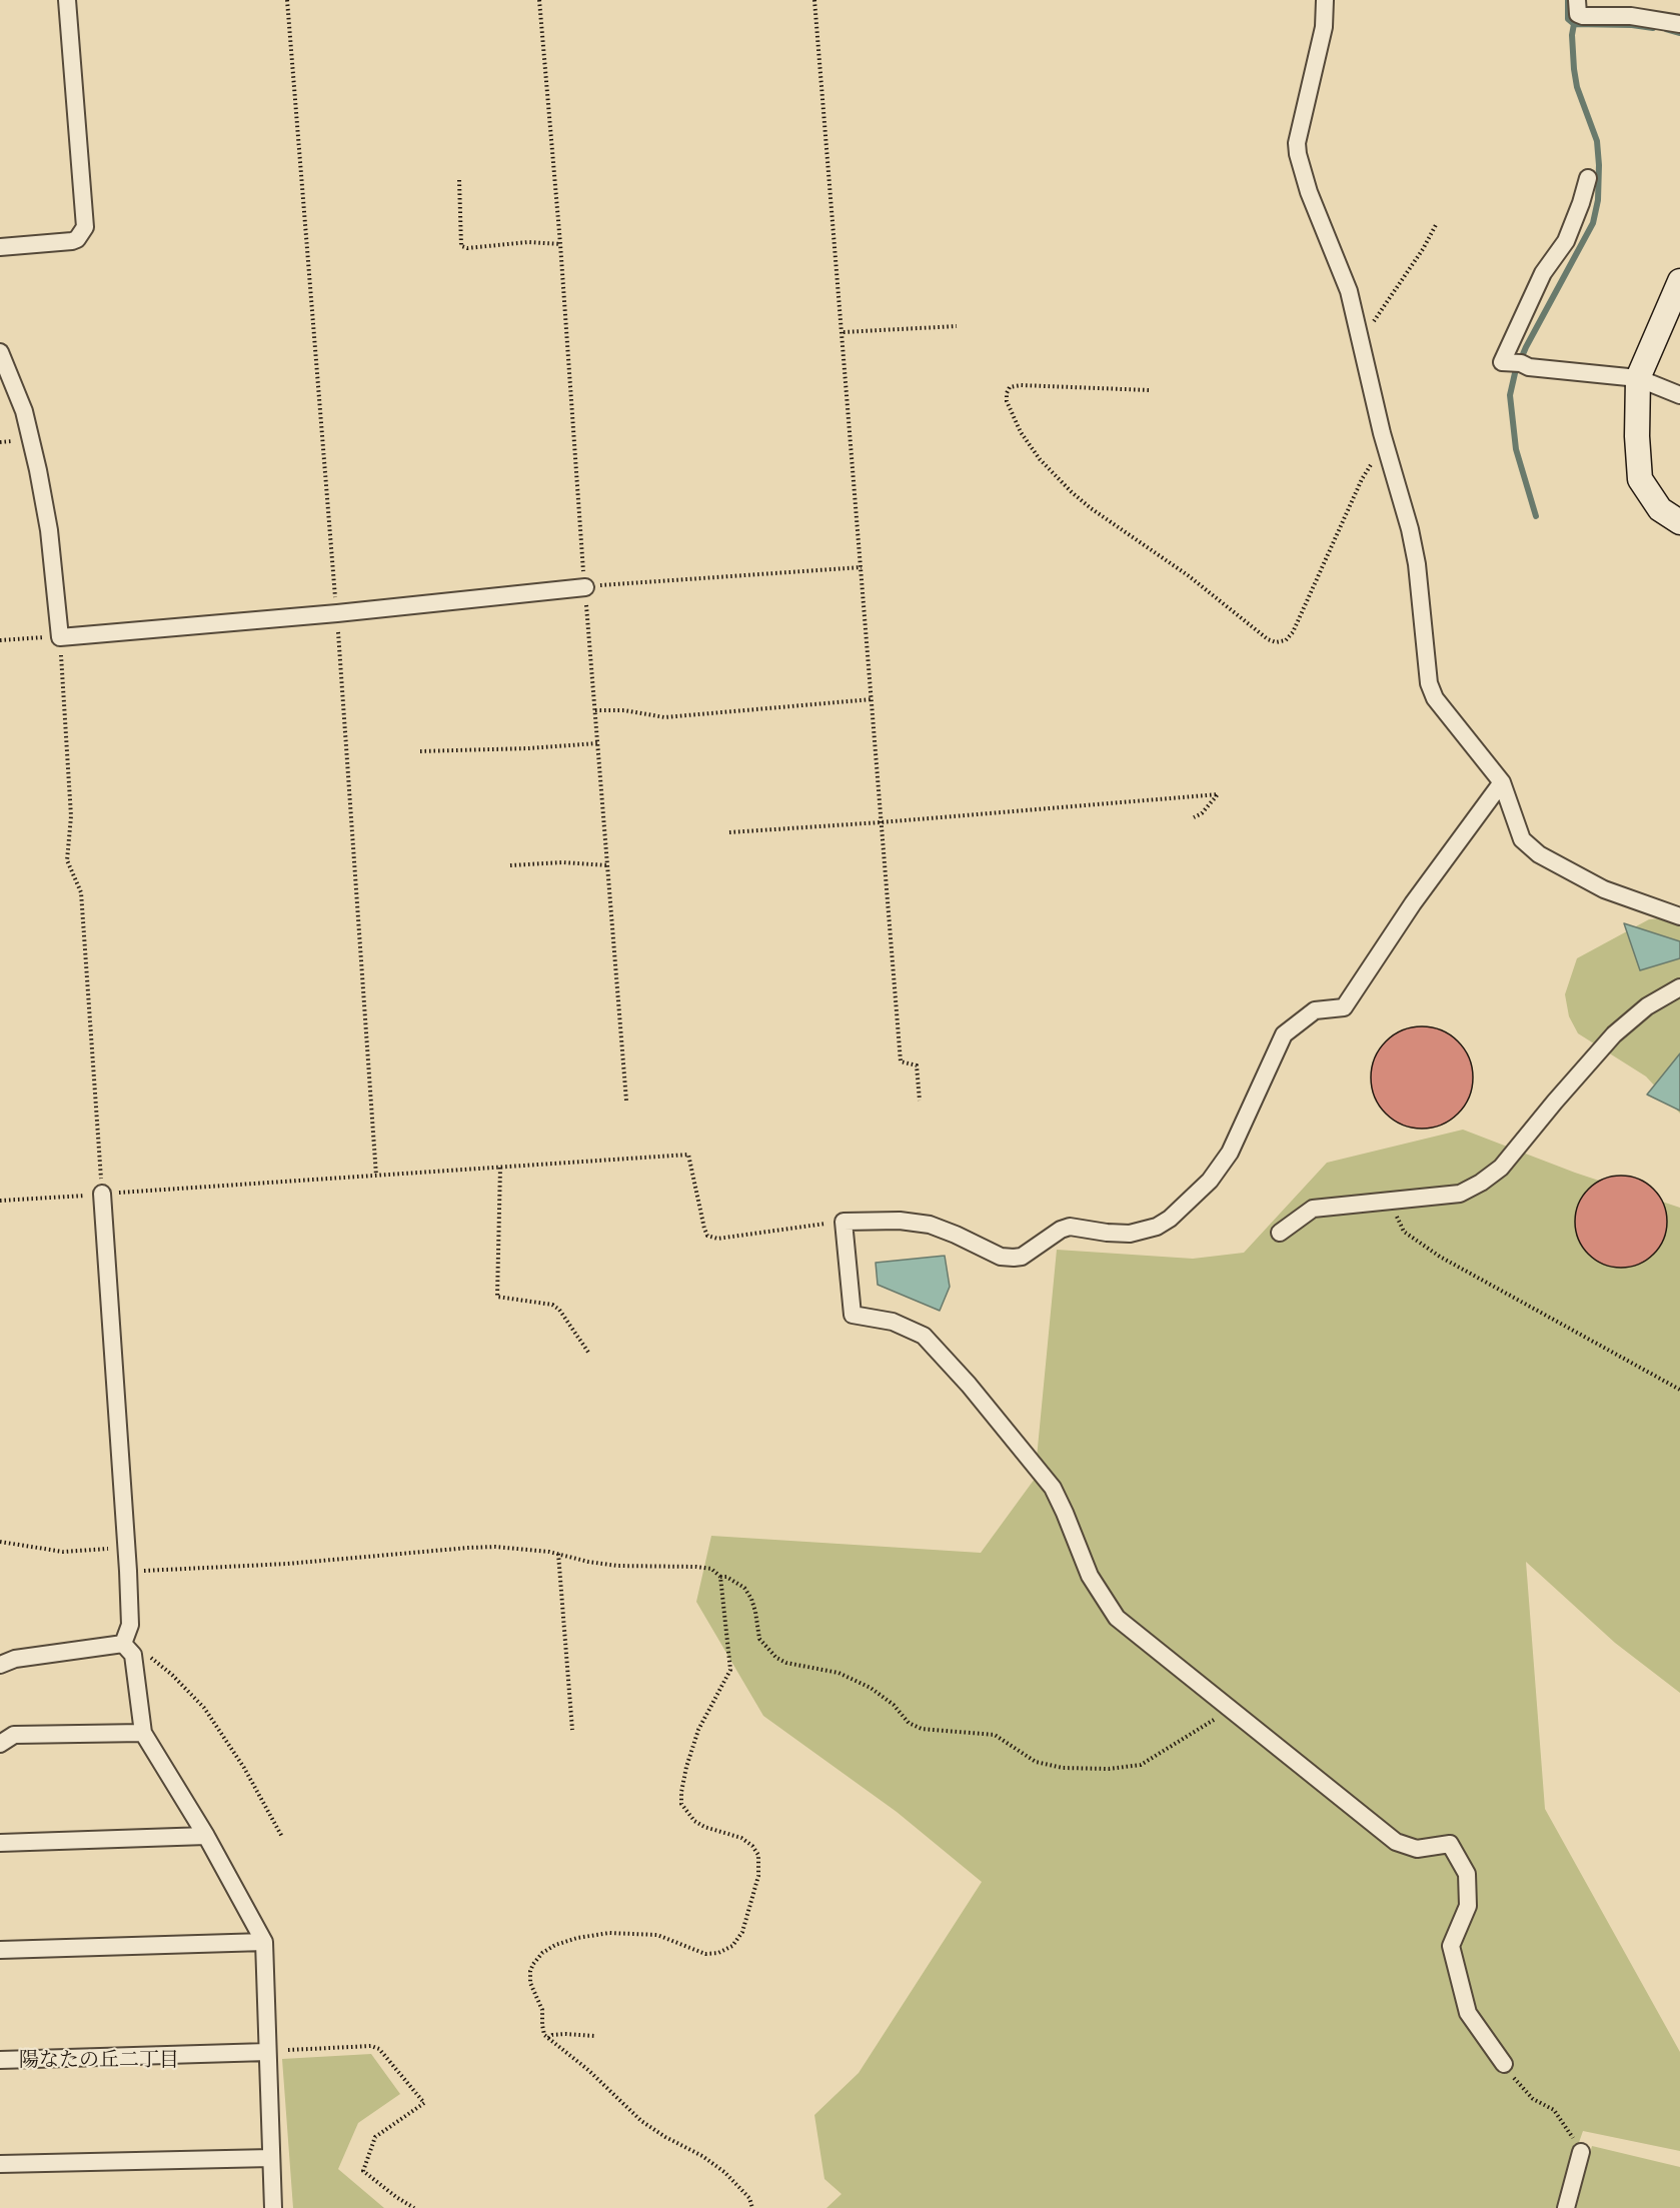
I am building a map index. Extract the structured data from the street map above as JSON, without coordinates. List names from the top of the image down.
{
  "districts": ["陽なたの丘二丁目"]
}
